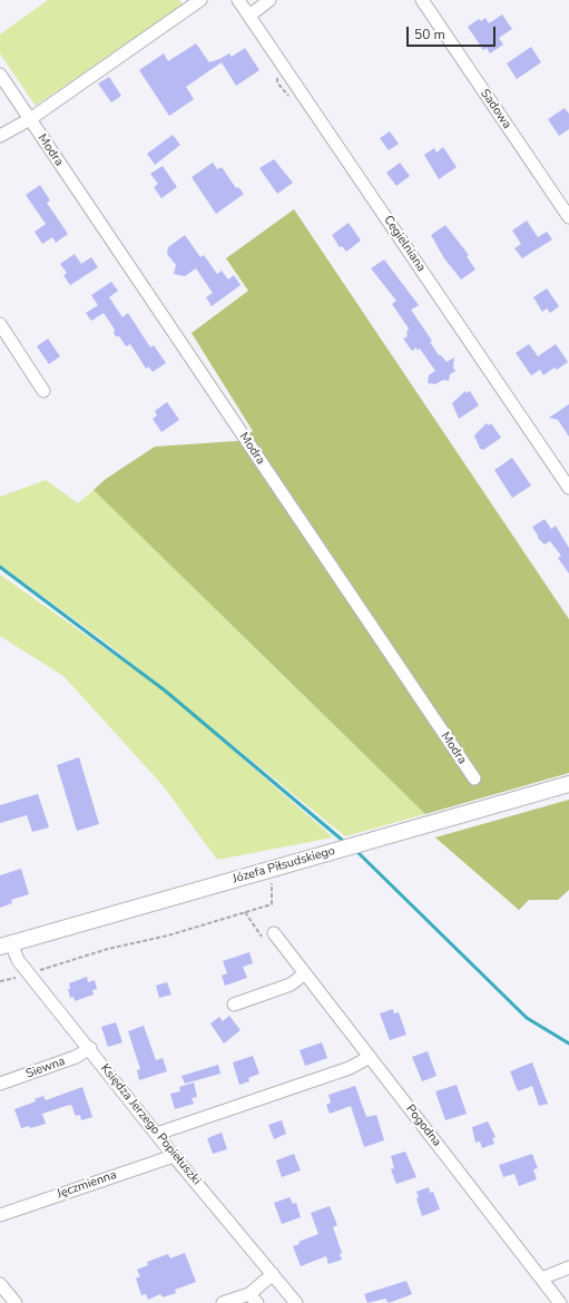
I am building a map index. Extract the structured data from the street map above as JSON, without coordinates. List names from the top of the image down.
{
  "streets": {
    "main road": ["Józefa Piłsudskiego"],
    "street": [
      "Sadowa",
      "Modra",
      "Cegielniana",
      "Siewna",
      "Księdza Jerzego Popiełuszki",
      "Pogodna",
      "Jęczmienna"
    ]
  },
  "crossings": [
    ["Józefa Piłsudskiego", "Księdza Jerzego Popiełuszki"],
    ["Siewna", "Księdza Jerzego Popiełuszki"],
    ["Księdza Jerzego Popiełuszki", "Jęczmienna"]
  ],
  "scale_bar": "50 m"
}
